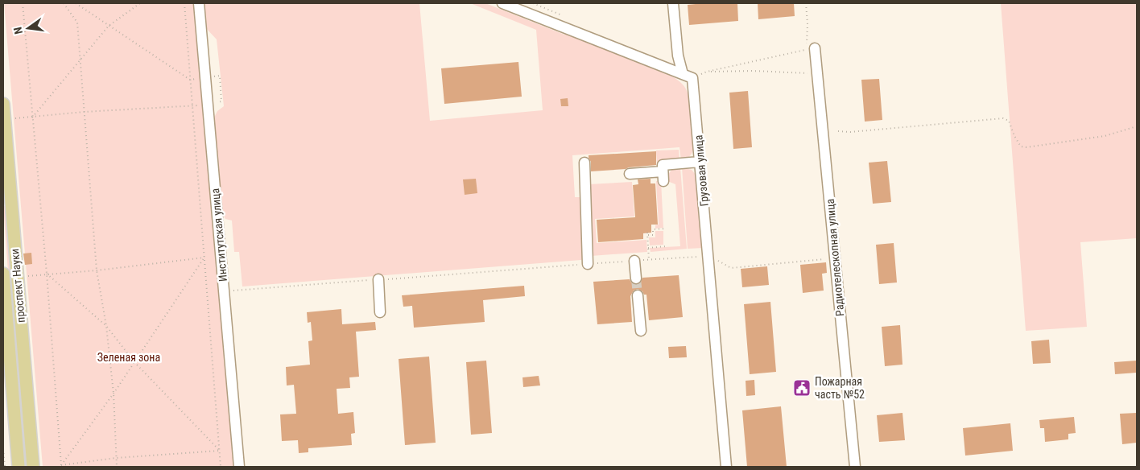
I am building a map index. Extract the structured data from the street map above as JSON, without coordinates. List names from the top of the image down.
{
  "streets": {
    "main road": ["проспект Науки"],
    "street": ["Грузовая улица", "Институтская улица", "Радиотелескопная улица"]
  },
  "parks": ["Зеленая зона"],
  "places": {
    "public building": ["Пожарная часть №52"]
  },
  "north": "left"
}
